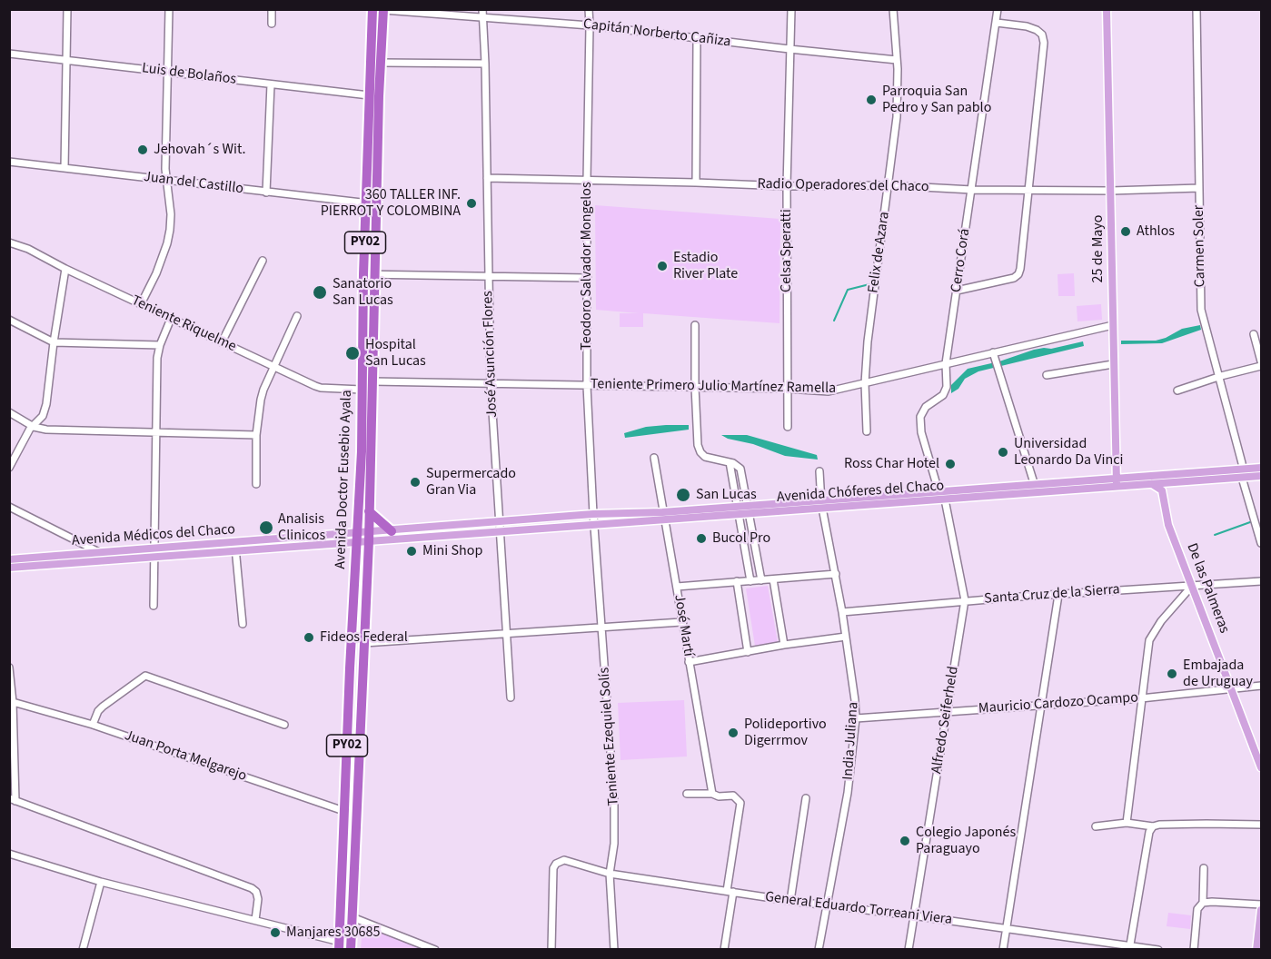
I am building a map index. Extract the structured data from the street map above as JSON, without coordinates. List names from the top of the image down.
{
  "streets": {
    "highway": ["PY02", "Avenida Doctor Eusebio Ayala"],
    "main road": [
      "25 de Mayo",
      "Avenida Chóferes del Chaco",
      "Avenida Médicos del Chaco",
      "De las Palmeras"
    ],
    "street": [
      "Capitán Norberto Cañiza",
      "Luis de Bolaños",
      "Juan del Castillo",
      "Radio Operadores del Chaco",
      "Carmen Soler",
      "Celsa Speratti",
      "Felix de Azara",
      "Cerro Corá",
      "Teodoro Salvador Mongelos",
      "Teniente Riquelme",
      "José Asunción Flores",
      "Teniente Primero Julio Martínez Ramella",
      "Santa Cruz de la Sierra",
      "José Martí",
      "Mauricio Cardozo Ocampo",
      "Alfredo Seiferheld",
      "Teniente Ezequiel Solís",
      "India Juliana",
      "Juan Porta Melgarejo",
      "General Eduardo Torreani Viera"
    ]
  },
  "crossings": [
    ["Capitán Norberto Cañiza", "Celsa Speratti"],
    ["Capitán Norberto Cañiza", "Felix de Azara"],
    ["Capitán Norberto Cañiza", "Teodoro Salvador Mongelos"],
    ["Capitán Norberto Cañiza", "José Asunción Flores"],
    ["Capitán Norberto Cañiza", "Avenida Doctor Eusebio Ayala"],
    ["Luis de Bolaños", "Avenida Doctor Eusebio Ayala"],
    ["Juan del Castillo", "Avenida Doctor Eusebio Ayala"],
    ["Radio Operadores del Chaco", "Carmen Soler"],
    ["Radio Operadores del Chaco", "25 de Mayo"],
    ["Radio Operadores del Chaco", "Celsa Speratti"],
    ["Radio Operadores del Chaco", "Felix de Azara"],
    ["Radio Operadores del Chaco", "Cerro Corá"],
    ["Radio Operadores del Chaco", "Teodoro Salvador Mongelos"],
    ["Radio Operadores del Chaco", "José Asunción Flores"],
    ["Carmen Soler", "Avenida Chóferes del Chaco"],
    ["25 de Mayo", "Teniente Primero Julio Martínez Ramella"],
    ["25 de Mayo", "Avenida Chóferes del Chaco"],
    ["Celsa Speratti", "Teniente Primero Julio Martínez Ramella"],
    ["Felix de Azara", "Teniente Primero Julio Martínez Ramella"],
    ["Cerro Corá", "Teniente Primero Julio Martínez Ramella"],
    ["Cerro Corá", "Avenida Chóferes del Chaco"],
    ["Cerro Corá", "Alfredo Seiferheld"],
    ["Teodoro Salvador Mongelos", "Teniente Primero Julio Martínez Ramella"],
    ["Teodoro Salvador Mongelos", "Avenida Chóferes del Chaco"],
    ["Teodoro Salvador Mongelos", "Teniente Ezequiel Solís"],
    ["Teniente Riquelme", "Avenida Doctor Eusebio Ayala"],
    ["José Asunción Flores", "Teniente Primero Julio Martínez Ramella"],
    ["José Asunción Flores", "Avenida Chóferes del Chaco"],
    ["Teniente Primero Julio Martínez Ramella", "Avenida Doctor Eusebio Ayala"],
    ["Avenida Doctor Eusebio Ayala", "Avenida Chóferes del Chaco"],
    ["Avenida Doctor Eusebio Ayala", "Avenida Médicos del Chaco"],
    ["Avenida Doctor Eusebio Ayala", "Juan Porta Melgarejo"],
    ["Avenida Chóferes del Chaco", "Avenida Médicos del Chaco"],
    ["Avenida Chóferes del Chaco", "De las Palmeras"],
    ["Avenida Chóferes del Chaco", "José Martí"],
    ["Avenida Chóferes del Chaco", "Alfredo Seiferheld"],
    ["Avenida Chóferes del Chaco", "Teniente Ezequiel Solís"],
    ["Avenida Chóferes del Chaco", "India Juliana"],
    ["De las Palmeras", "Santa Cruz de la Sierra"],
    ["De las Palmeras", "Mauricio Cardozo Ocampo"],
    ["Santa Cruz de la Sierra", "Alfredo Seiferheld"],
    ["Santa Cruz de la Sierra", "India Juliana"],
    ["Mauricio Cardozo Ocampo", "Alfredo Seiferheld"],
    ["Mauricio Cardozo Ocampo", "India Juliana"],
    ["Alfredo Seiferheld", "General Eduardo Torreani Viera"],
    ["Teniente Ezequiel Solís", "General Eduardo Torreani Viera"],
    ["India Juliana", "General Eduardo Torreani Viera"]
  ],
  "places": [
    "Parroquia San Pedro y San pablo",
    "Jehovah´s Wit.",
    "360 TALLER INF. PIERROT Y COLOMBINA",
    "Athlos",
    "Estadio River Plate",
    "Sanatorio San Lucas",
    "Hospital San Lucas",
    "Universidad Leonardo Da Vinci",
    "Ross Char Hotel",
    "Supermercado Gran Via",
    "San Lucas",
    "Analisis Clinicos",
    "Bucol Pro",
    "Mini Shop",
    "Fideos Federal",
    "Embajada de Uruguay",
    "Polideportivo Digerrmov",
    "Colegio Japonés Paraguayo",
    "Manjares 30685"
  ]
}
